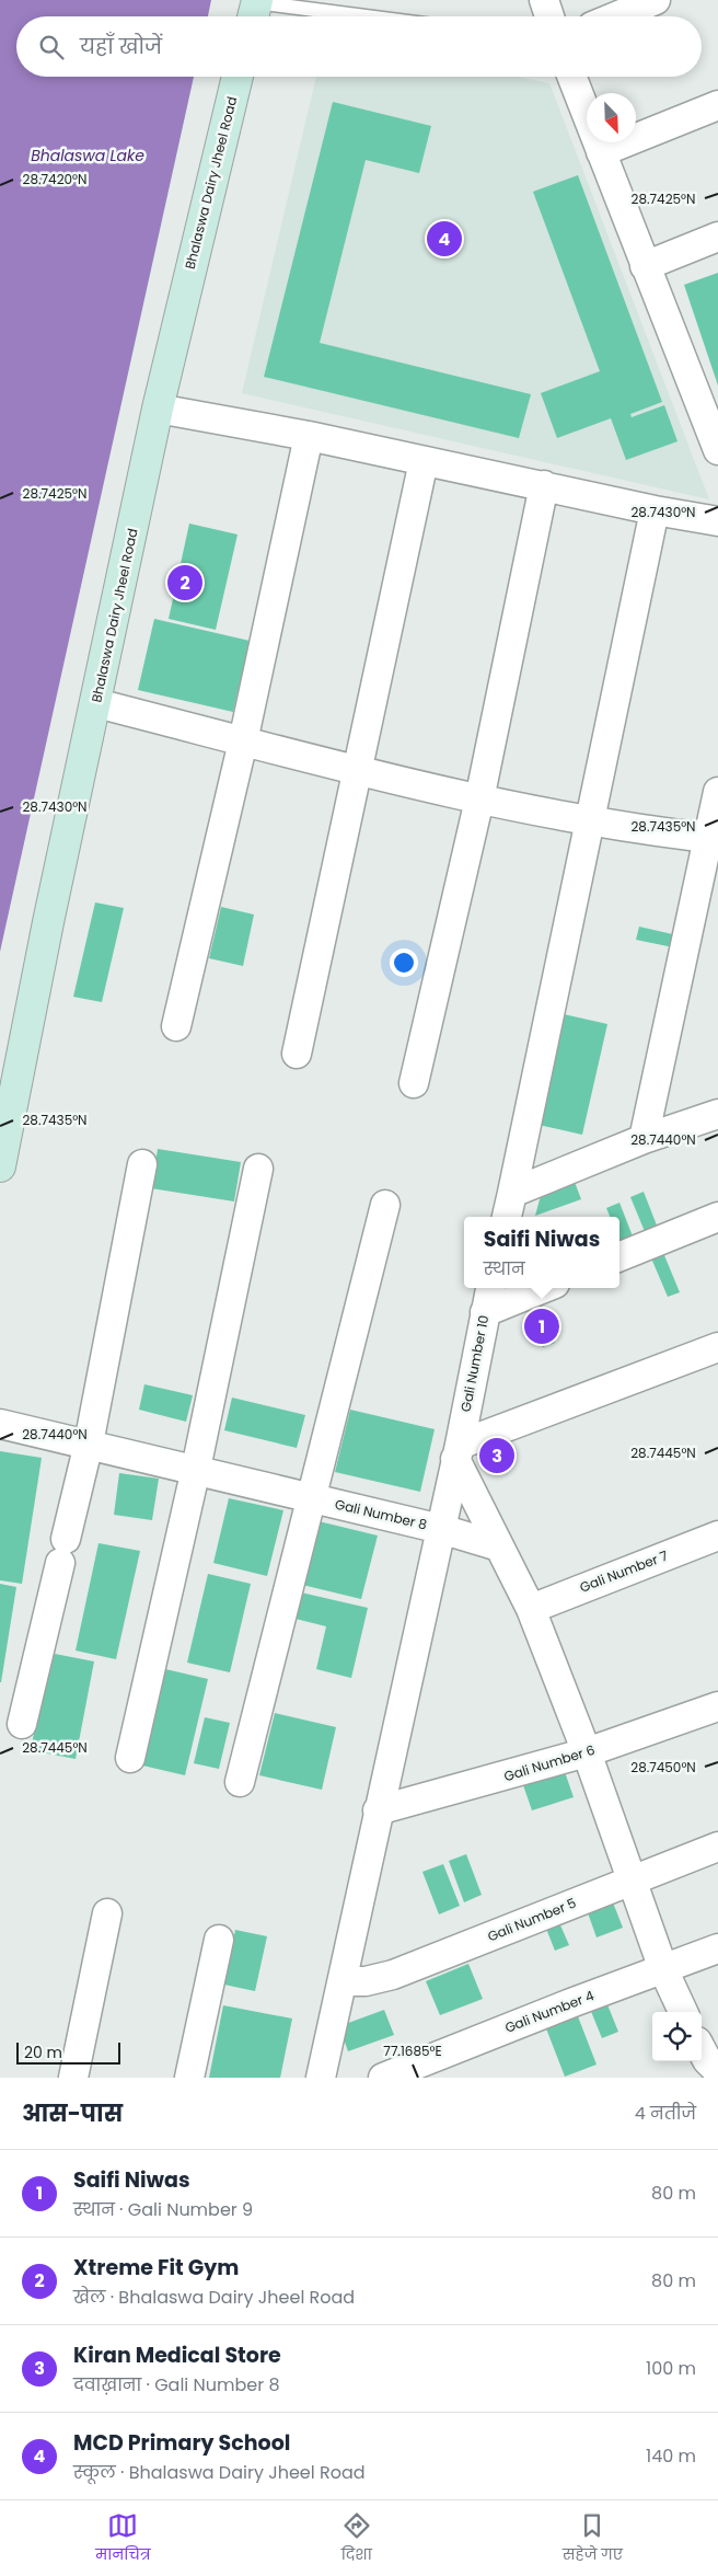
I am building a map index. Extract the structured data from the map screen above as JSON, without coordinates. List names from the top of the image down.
{
  "streets": {
    "street": [
      "Bhalaswa Dairy Jheel Road",
      "Gali Number 10",
      "Gali Number 8",
      "Gali Number 7",
      "Gali Number 6",
      "Gali Number 5",
      "Gali Number 4"
    ]
  },
  "crossings": [
    ["Gali Number 10", "Gali Number 8"]
  ],
  "water": ["Bhalaswa Lake"],
  "scale_bar": "20 m",
  "north": "bottom right",
  "page": {
    "search": "यहाँ खोजें",
    "pins": [
      "4",
      "2",
      "1",
      "3"
    ],
    "popup": ["Saifi Niwas", "स्थान"],
    "scale": "20 m",
    "heading": ["आस-पास", "4 नतीजे"],
    "list": [
      {
        "mark": "1",
        "name": "Saifi Niwas",
        "note": "स्थान · Gali Number 9",
        "value": "80 m"
      },
      {
        "mark": "2",
        "name": "Xtreme Fit Gym",
        "note": "खेल · Bhalaswa Dairy Jheel Road",
        "value": "80 m"
      },
      {
        "mark": "3",
        "name": "Kiran Medical Store",
        "note": "दवाख़ाना · Gali Number 8",
        "value": "100 m"
      },
      {
        "mark": "4",
        "name": "MCD Primary School",
        "note": "स्कूल · Bhalaswa Dairy Jheel Road",
        "value": "140 m"
      }
    ],
    "nav": ["मानचित्र", "दिशा", "सहेजे गए"]
  },
  "coordinates": [
    "28.7420°N",
    "28.7425°N",
    "28.7430°N",
    "28.7435°N",
    "28.7440°N",
    "28.7445°N",
    "28.7450°N",
    "77.1685°E"
  ]
}
